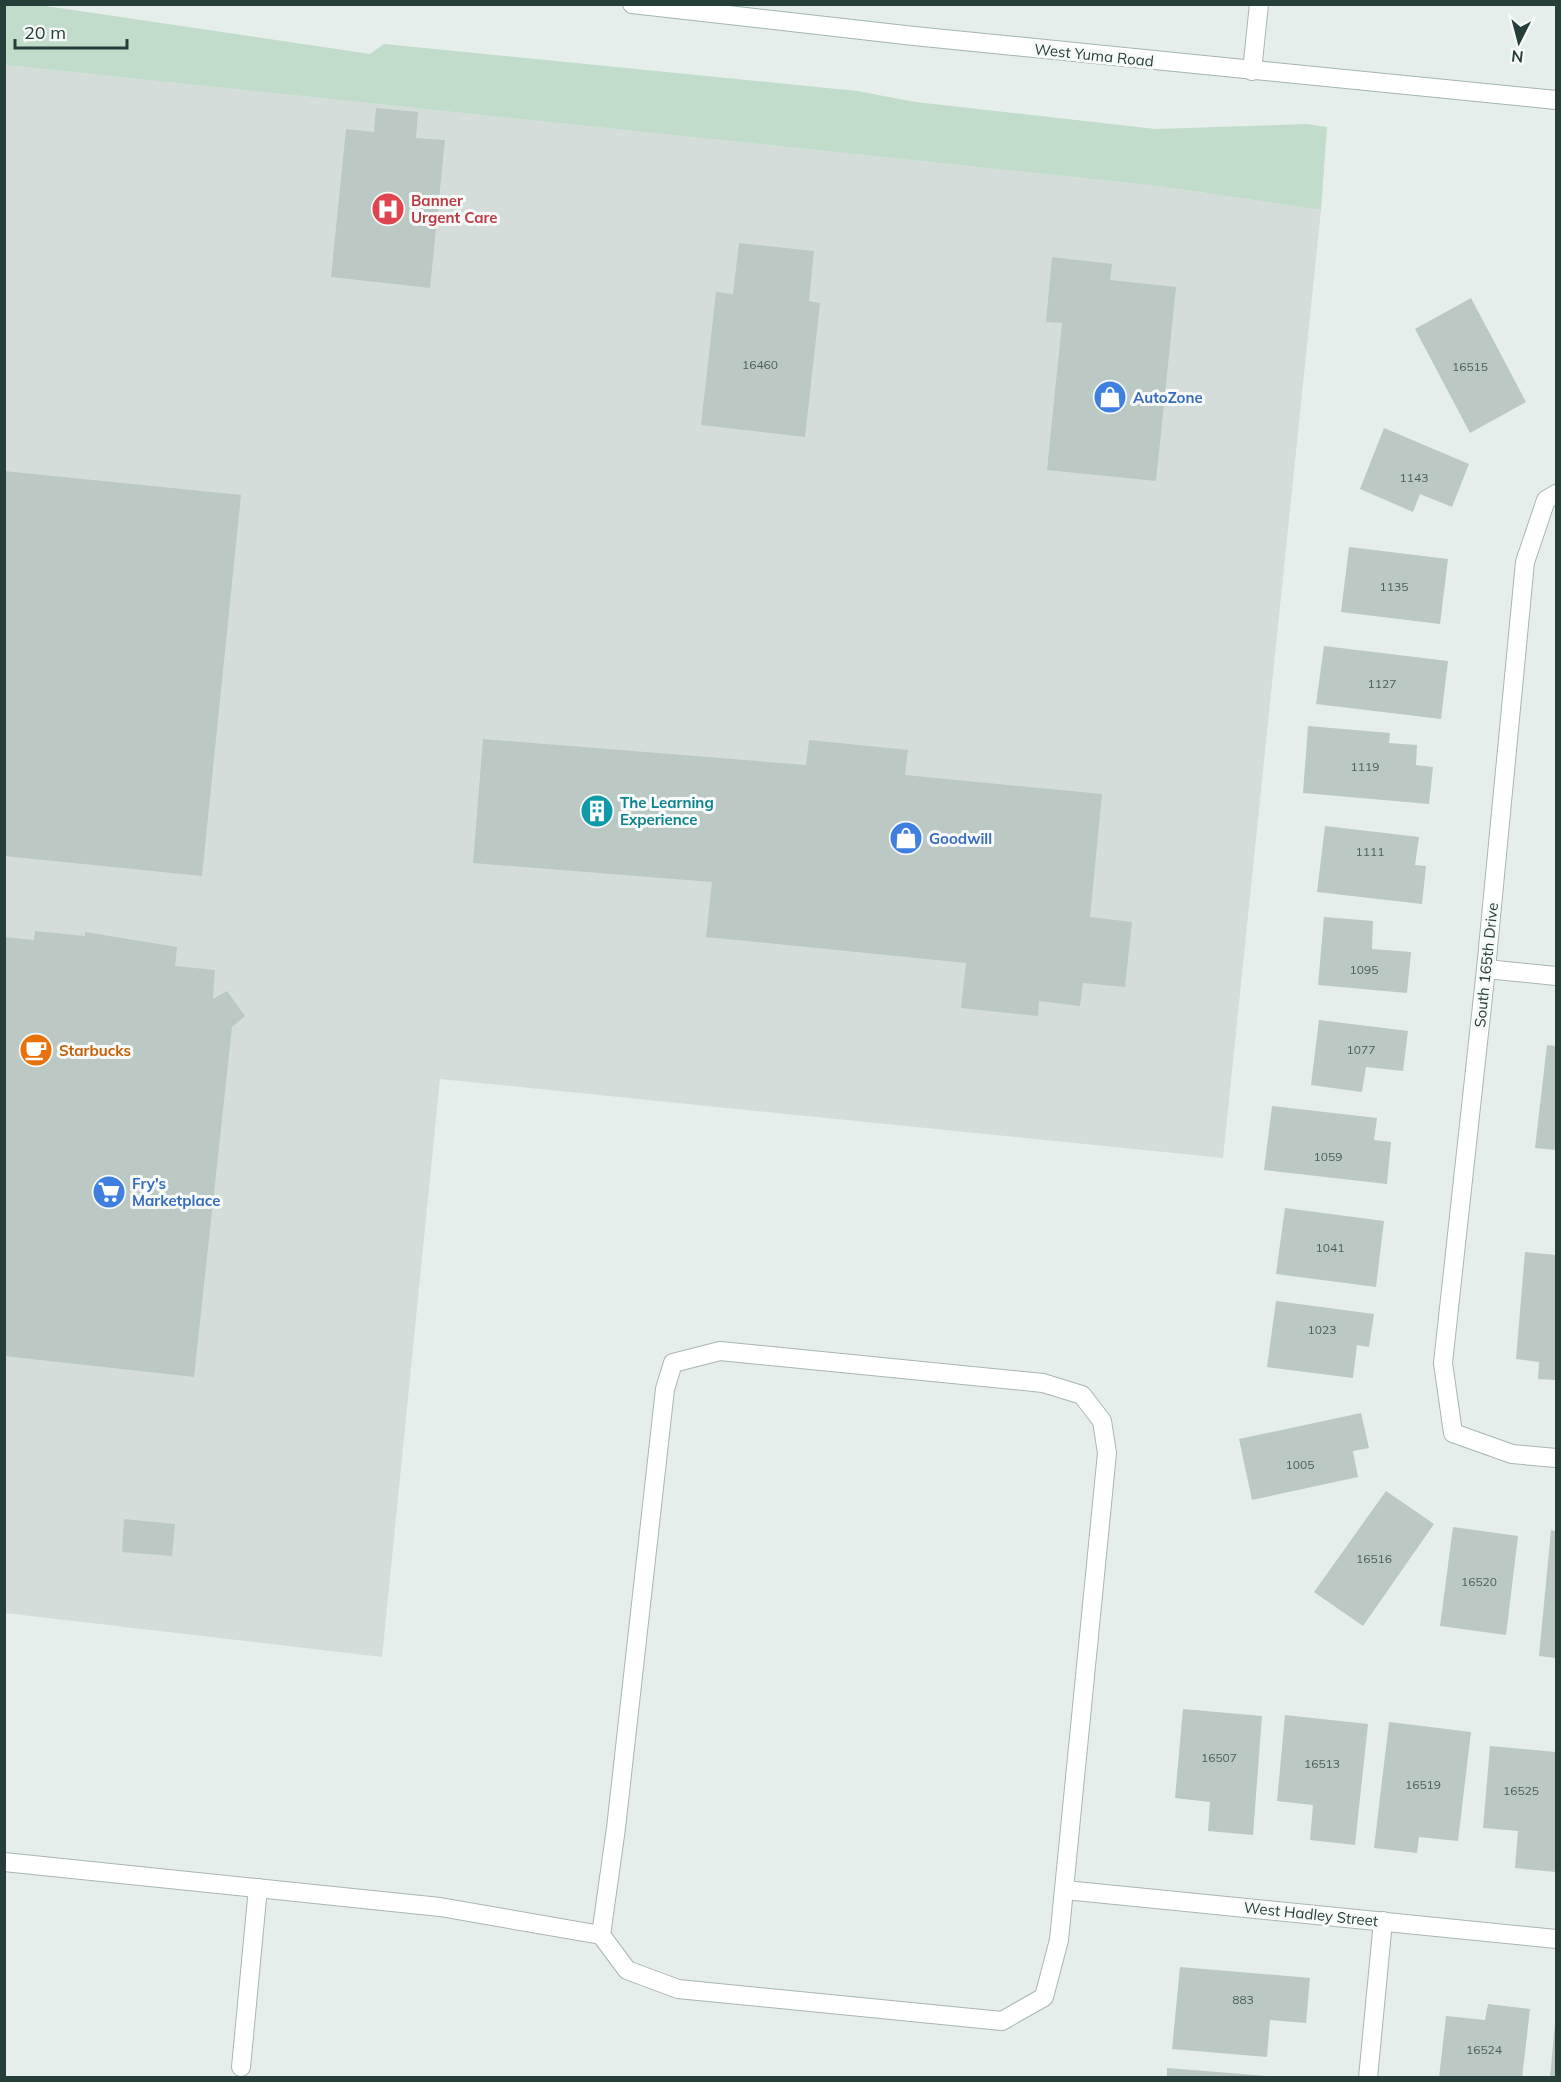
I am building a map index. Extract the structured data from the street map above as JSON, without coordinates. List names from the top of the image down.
{
  "streets": {
    "street": ["West Yuma Road", "South 165th Drive", "West Hadley Street"]
  },
  "places": {
    "hospital": ["Banner Urgent Care"],
    "shop": ["AutoZone", "Goodwill"],
    "building": ["The Learning Experience"],
    "cafe": ["Starbucks"],
    "supermarket": ["Fry's Marketplace"]
  },
  "house_numbers": [
    "16460",
    "16515",
    "1143",
    "1135",
    "1127",
    "1119",
    "1111",
    "1095",
    "1077",
    "1059",
    "1041",
    "1023",
    "1005",
    "16516",
    "16520",
    "16507",
    "16513",
    "16519",
    "16525",
    "883",
    "16524"
  ],
  "scale_bar": "20 m",
  "north": "bottom"
}
